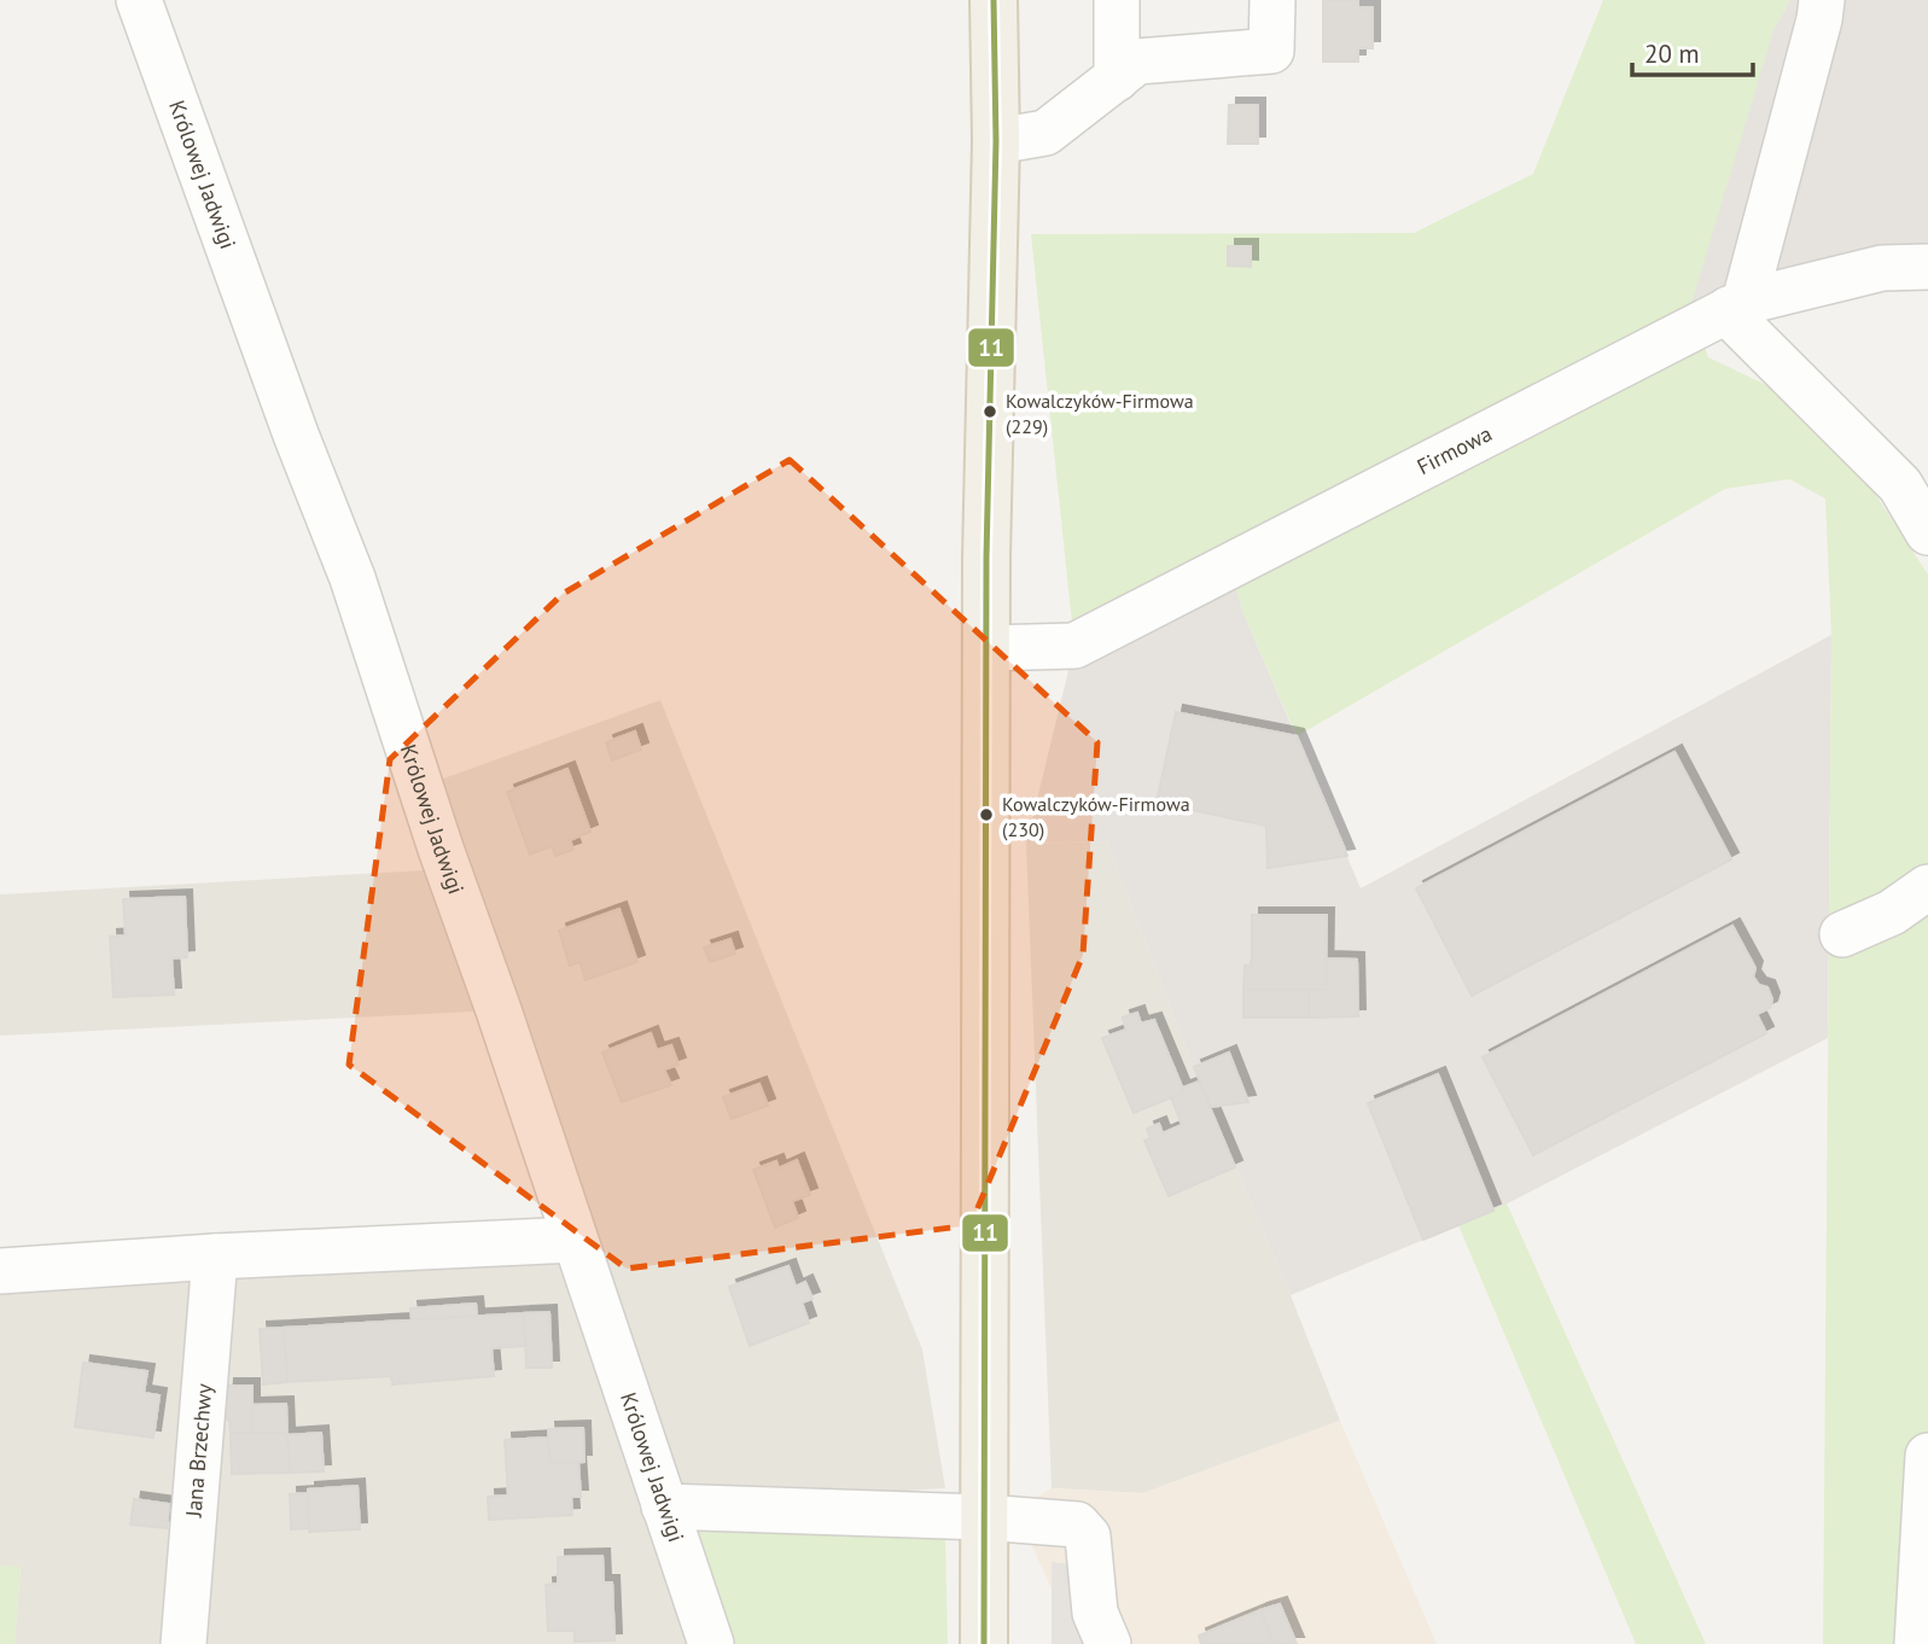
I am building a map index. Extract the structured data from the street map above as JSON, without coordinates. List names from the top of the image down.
{
  "streets": {
    "street": ["Królowej Jadwigi", "Firmowa", "Jana Brzechwy"]
  },
  "places": ["Kowalczyków-Firmowa (229)", "Kowalczyków-Firmowa (230)"],
  "lines": ["transit line 11"],
  "scale_bar": "20 m"
}
